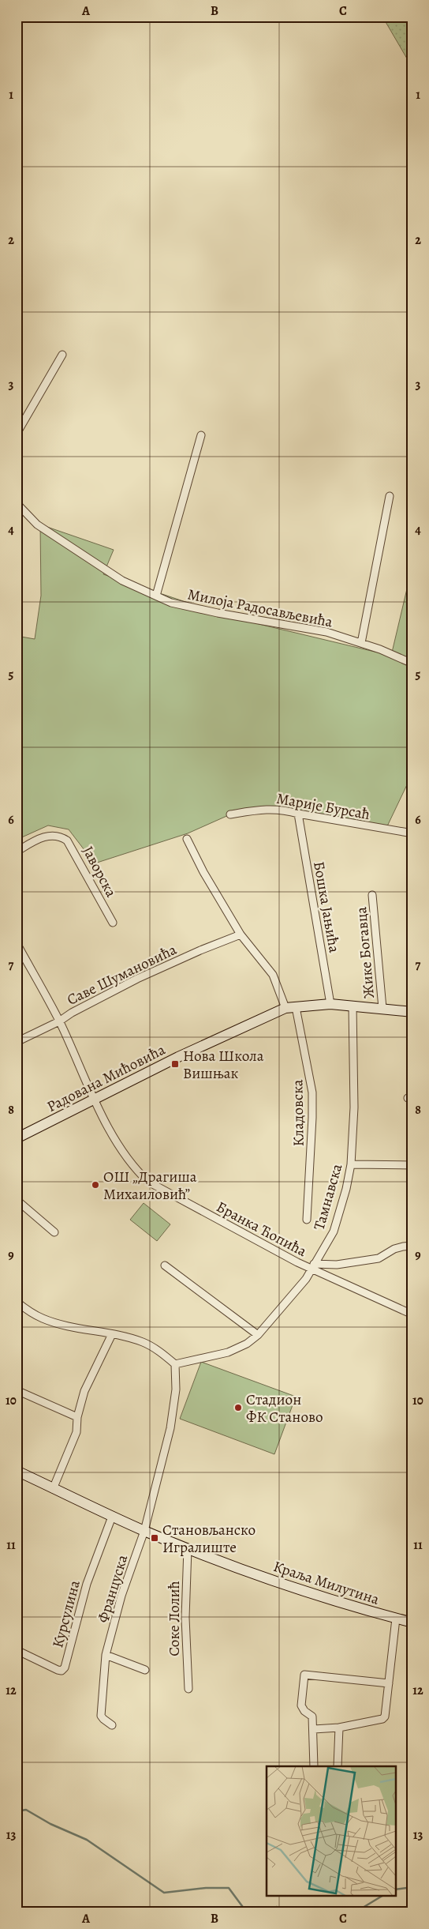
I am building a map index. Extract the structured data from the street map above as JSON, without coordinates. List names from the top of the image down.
{
  "streets": {
    "street": [
      "Милоја Радосављевића",
      "Марије Бурсаћ",
      "Јаворска",
      "Бошка Јањића",
      "Жике Богавца",
      "Саве Шумановића",
      "Радована Мићовића",
      "Кладовска",
      "Тамнавска",
      "Бранка Ћопића",
      "Краља Милутина",
      "Француска",
      "Курсулина",
      "Соке Лолић"
    ]
  },
  "crossings": [
    ["Марије Бурсаћ", "Бошка Јањића"],
    ["Бошка Јањића", "Радована Мићовића"],
    ["Жике Богавца", "Радована Мићовића"],
    ["Саве Шумановића", "Бранка Ћопића"],
    ["Радована Мићовића", "Кладовска"],
    ["Радована Мићовића", "Тамнавска"],
    ["Радована Мићовића", "Бранка Ћопића"],
    ["Тамнавска", "Бранка Ћопића"],
    ["Тамнавска", "Француска"],
    ["Краља Милутина", "Француска"],
    ["Краља Милутина", "Курсулина"],
    ["Краља Милутина", "Соке Лолић"]
  ],
  "places": {
    "transit": ["Нова Школа Вишњак", "Становљанско Игралиште"],
    "other": ["ОШ „Драгиша Михаиловић”", "Стадион ФК Станово"]
  },
  "grid": {
    "columns": ["A", "B", "C"],
    "rows": [
      "1",
      "2",
      "3",
      "4",
      "5",
      "6",
      "7",
      "8",
      "9",
      "10",
      "11",
      "12",
      "13"
    ]
  }
}
